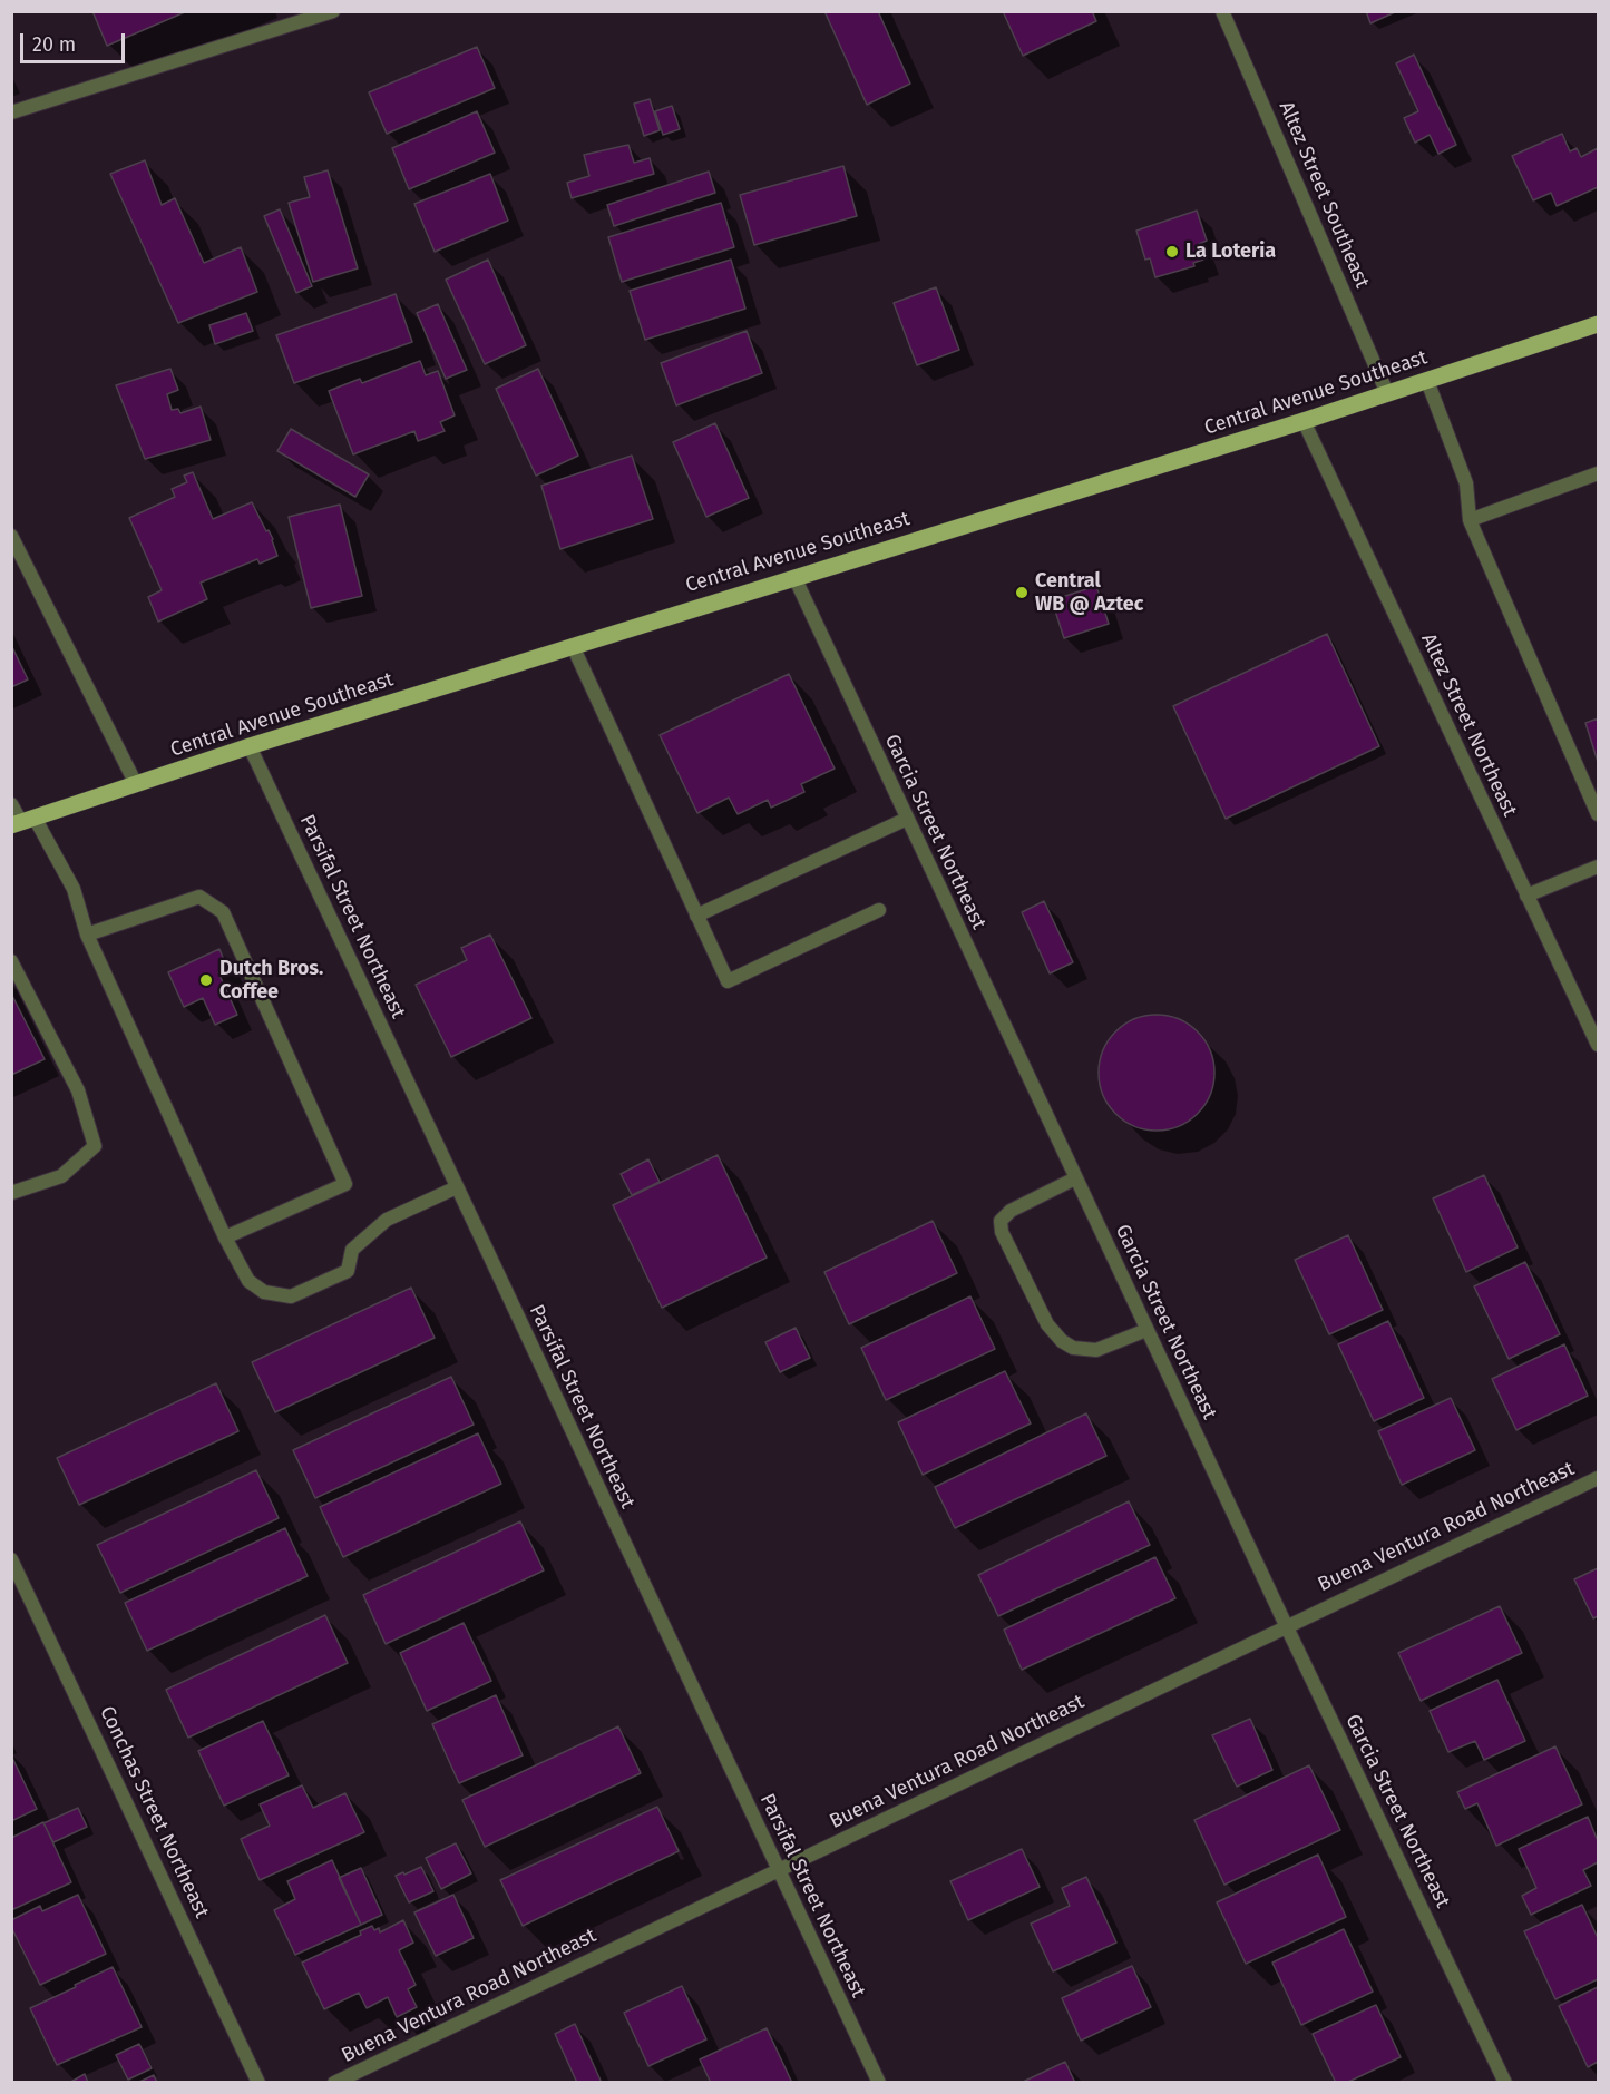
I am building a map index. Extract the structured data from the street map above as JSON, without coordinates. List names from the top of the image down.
{
  "streets": {
    "main road": ["Central Avenue Southeast"],
    "street": [
      "Altez Street Southeast",
      "Altez Street Northeast",
      "Garcia Street Northeast",
      "Parsifal Street Northeast",
      "Buena Ventura Road Northeast",
      "Conchas Street Northeast"
    ]
  },
  "crossings": [
    ["Altez Street Southeast", "Central Avenue Southeast"],
    ["Central Avenue Southeast", "Altez Street Northeast"],
    ["Central Avenue Southeast", "Garcia Street Northeast"],
    ["Central Avenue Southeast", "Parsifal Street Northeast"],
    ["Garcia Street Northeast", "Buena Ventura Road Northeast"],
    ["Parsifal Street Northeast", "Buena Ventura Road Northeast"]
  ],
  "places": ["La Loteria", "Central WB @ Aztec", "Dutch Bros. Coffee"],
  "scale_bar": "20 m"
}
